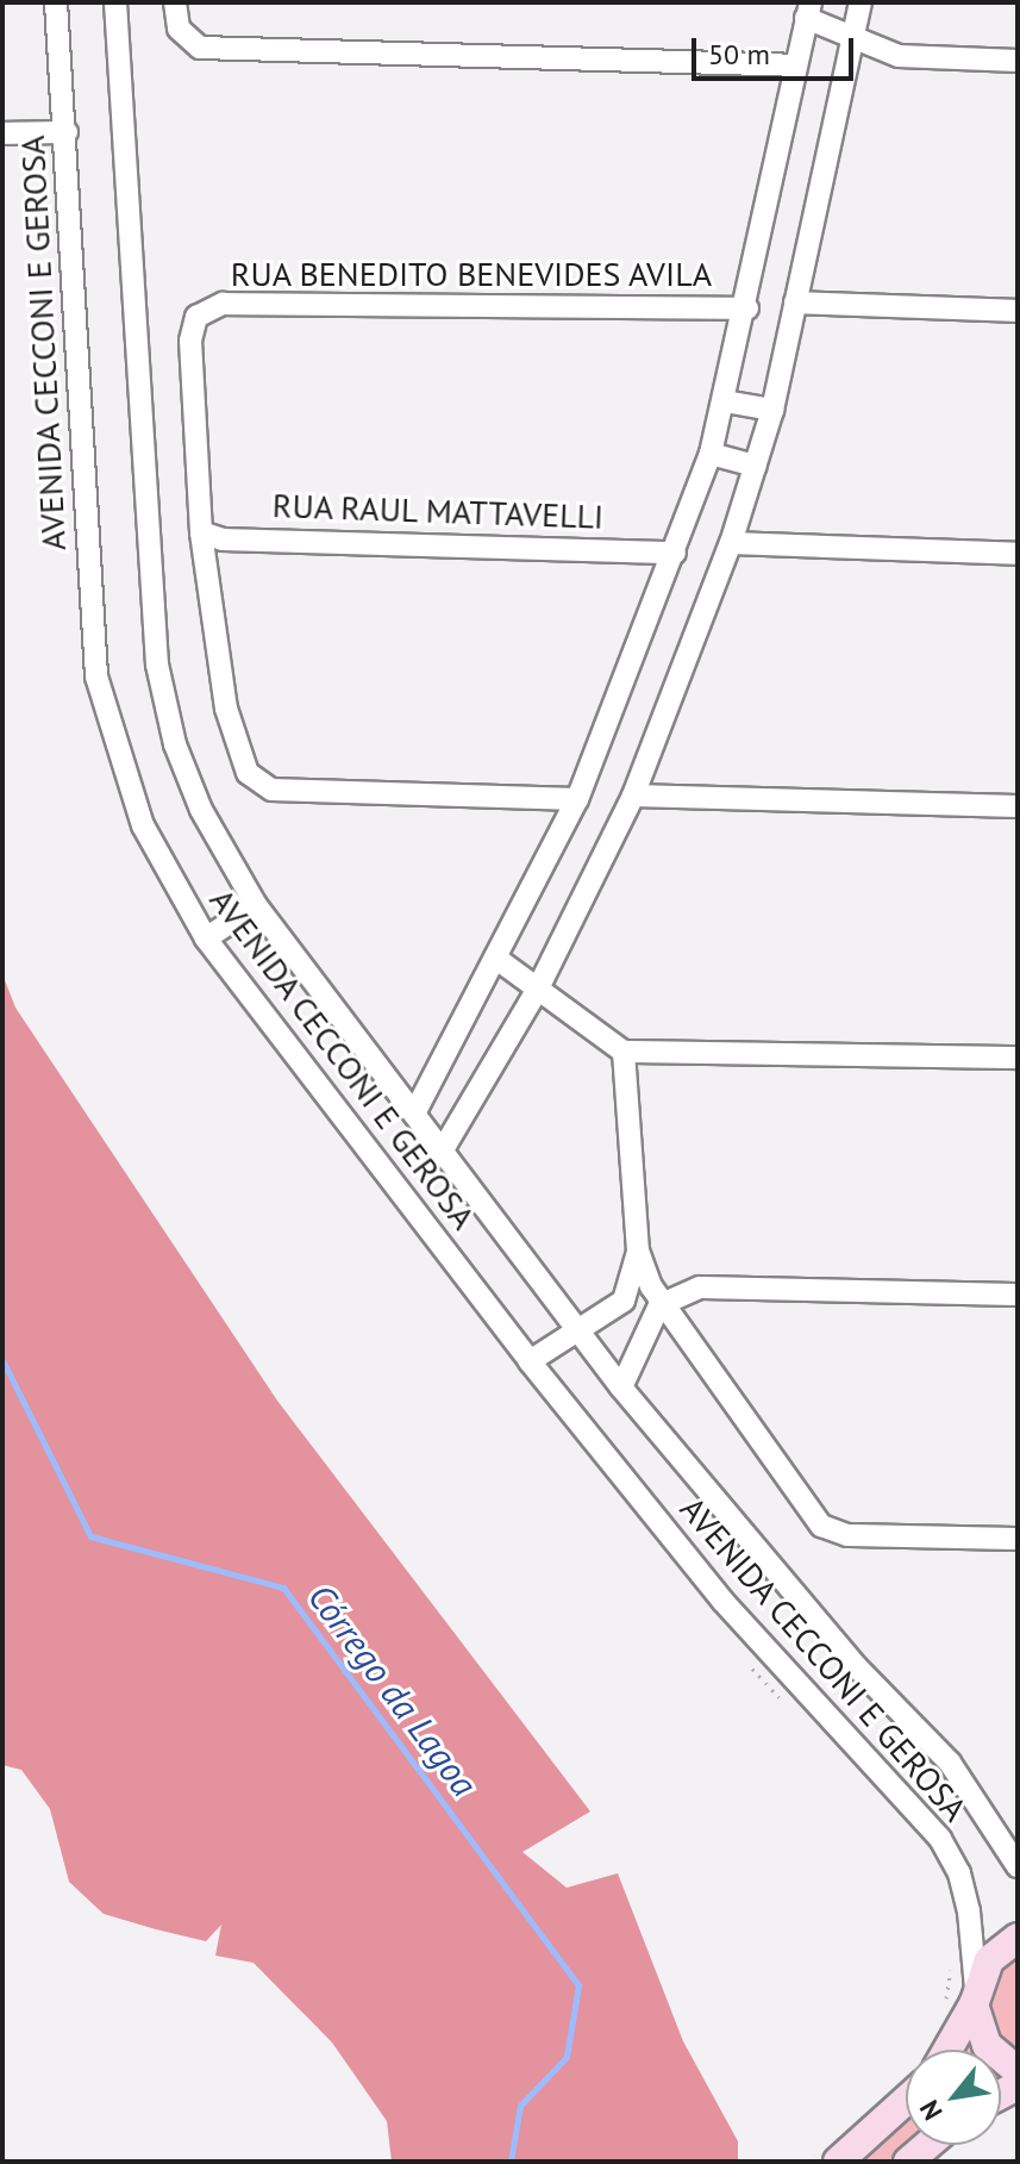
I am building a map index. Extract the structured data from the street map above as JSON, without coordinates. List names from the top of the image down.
{
  "streets": {
    "street": ["RUA BENEDITO BENEVIDES AVILA", "AVENIDA CECCONI E GEROSA", "RUA RAUL MATTAVELLI"]
  },
  "crossings": [
    ["RUA BENEDITO BENEVIDES AVILA", "RUA RAUL MATTAVELLI"]
  ],
  "water": ["Córrego da Lagoa"],
  "scale_bar": "50 m",
  "north": "bottom left"
}
